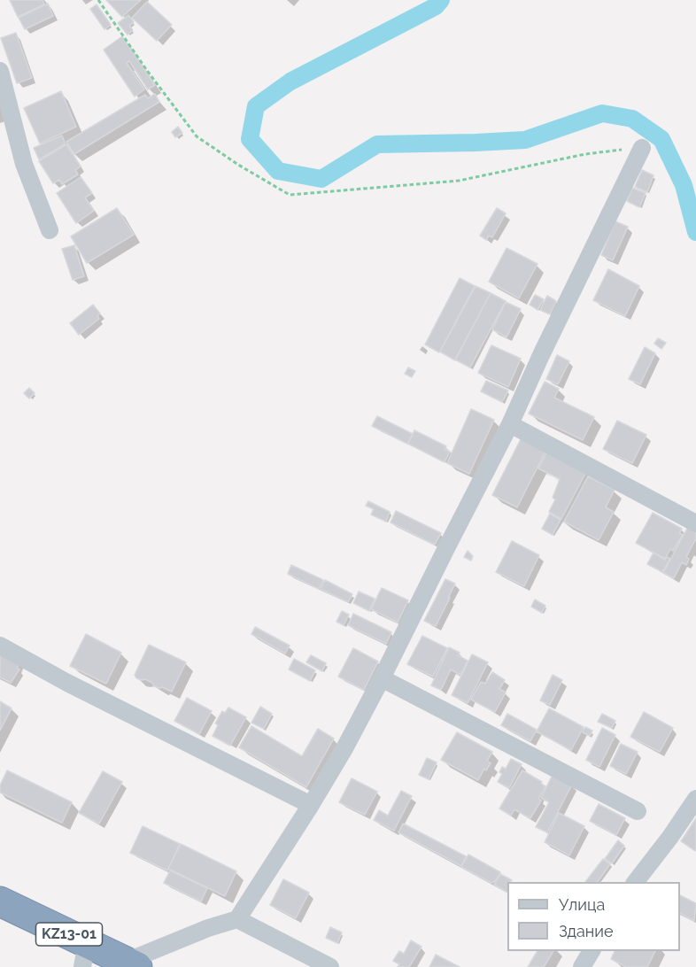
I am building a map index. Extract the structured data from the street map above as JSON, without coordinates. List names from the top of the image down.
{
  "streets": {
    "highway": ["KZ13-01"]
  },
  "legend": ["Улица", "Здание"]
}
